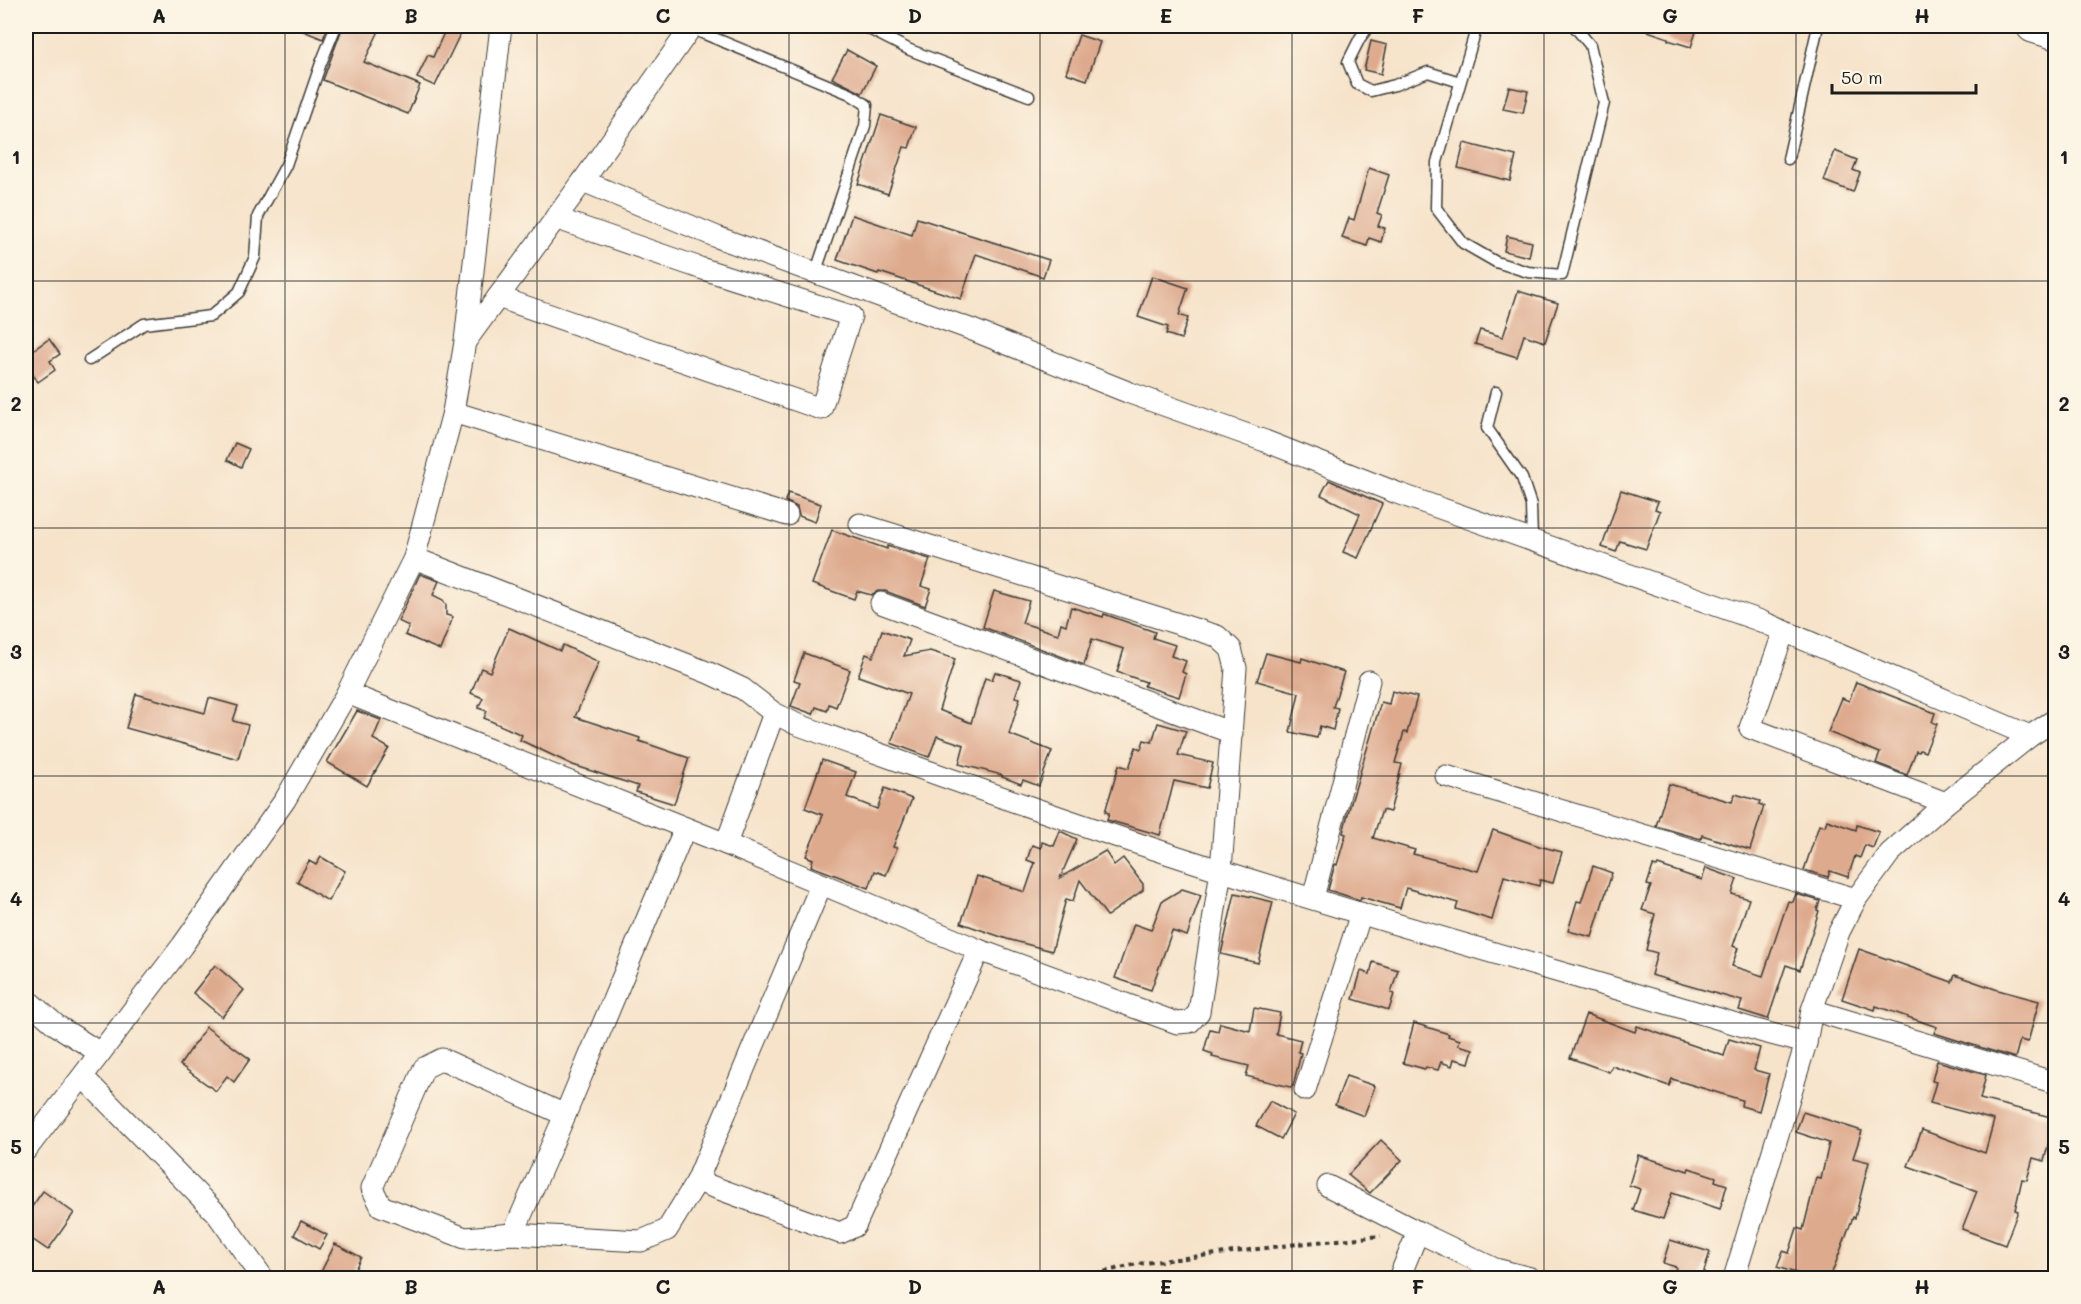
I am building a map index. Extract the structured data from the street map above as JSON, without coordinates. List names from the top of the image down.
{
  "scale_bar": "50 m",
  "grid": {
    "columns": [
      "A",
      "B",
      "C",
      "D",
      "E",
      "F",
      "G",
      "H"
    ],
    "rows": [
      "1",
      "2",
      "3",
      "4",
      "5"
    ]
  }
}
